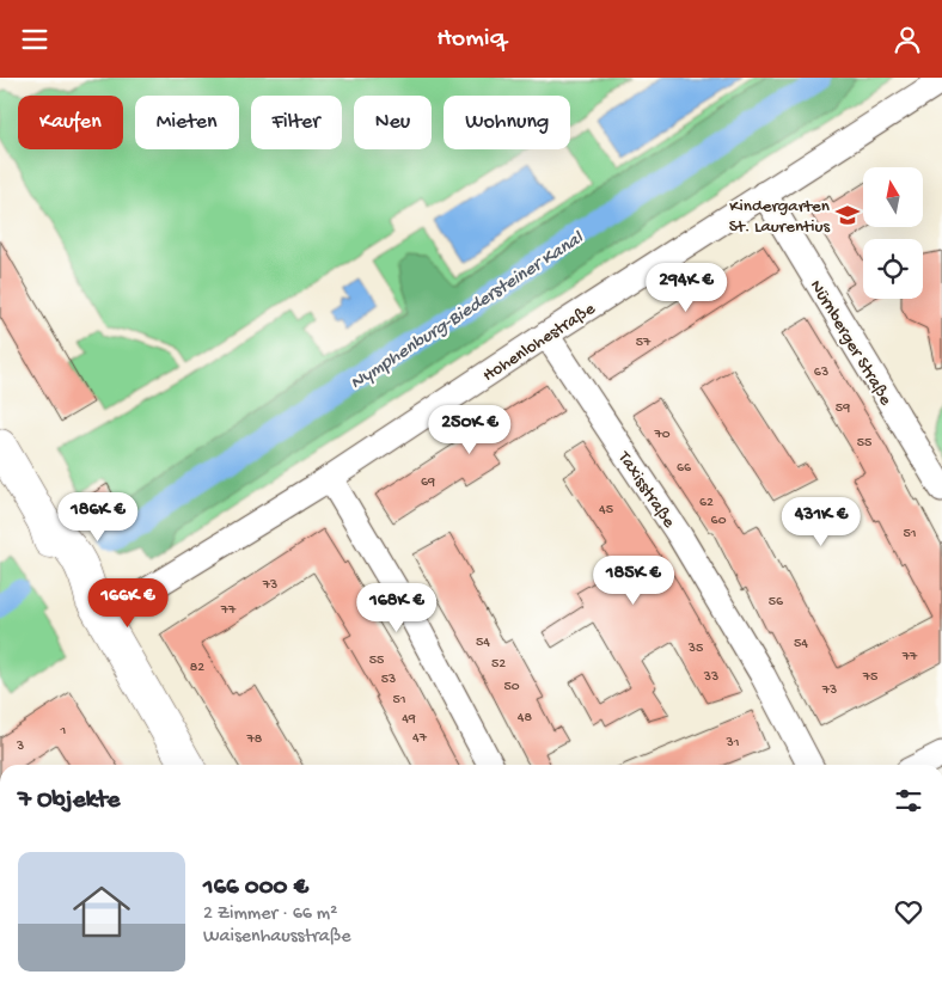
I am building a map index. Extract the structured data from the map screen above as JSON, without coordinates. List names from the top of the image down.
{
  "streets": {
    "street": ["Hohenlohestraße", "Nürnberger Straße", "Taxisstraße"]
  },
  "crossings": [
    ["Hohenlohestraße", "Nürnberger Straße"],
    ["Hohenlohestraße", "Taxisstraße"]
  ],
  "water": ["Nymphenburg-Biedersteiner Kanal"],
  "places": {
    "school or university": ["Kindergarten St. Laurentius"]
  },
  "house_numbers": [
    "57",
    "63",
    "59",
    "70",
    "55",
    "66",
    "69",
    "62",
    "45",
    "60",
    "51",
    "73",
    "56",
    "77",
    "54",
    "54",
    "35",
    "77",
    "55",
    "52",
    "82",
    "33",
    "75",
    "53",
    "50",
    "73",
    "51",
    "48",
    "49",
    "1",
    "47",
    "78",
    "31",
    "3"
  ],
  "north": "top",
  "page": {
    "header": "Homiq",
    "chip": [
      "Kaufen",
      "Mieten",
      "Filter",
      "Neu",
      "Wohnung"
    ],
    "price": [
      "294K €",
      "250K €",
      "186K €",
      "431K €",
      "185K €",
      "166K €",
      "168K €"
    ],
    "heading": "7 Objekte",
    "list": [
      {
        "name": "166 000 €",
        "note": "2 Zimmer · 66 m² · Waisenhausstraße"
      }
    ]
  }
}
